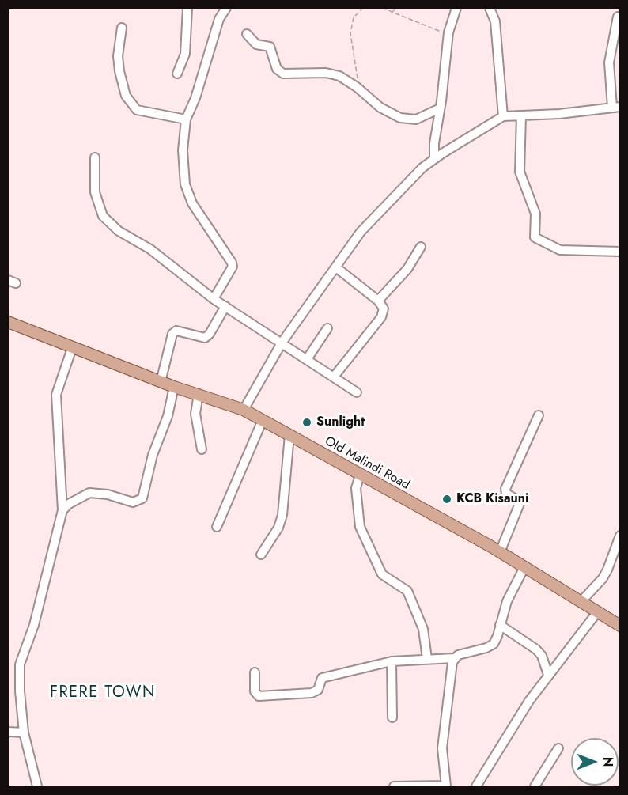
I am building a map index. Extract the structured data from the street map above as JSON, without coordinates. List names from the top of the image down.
{
  "streets": {
    "main road": ["Old Malindi Road"]
  },
  "districts": ["FRERE TOWN"],
  "places": ["Sunlight", "KCB Kisauni"],
  "north": "right"
}
